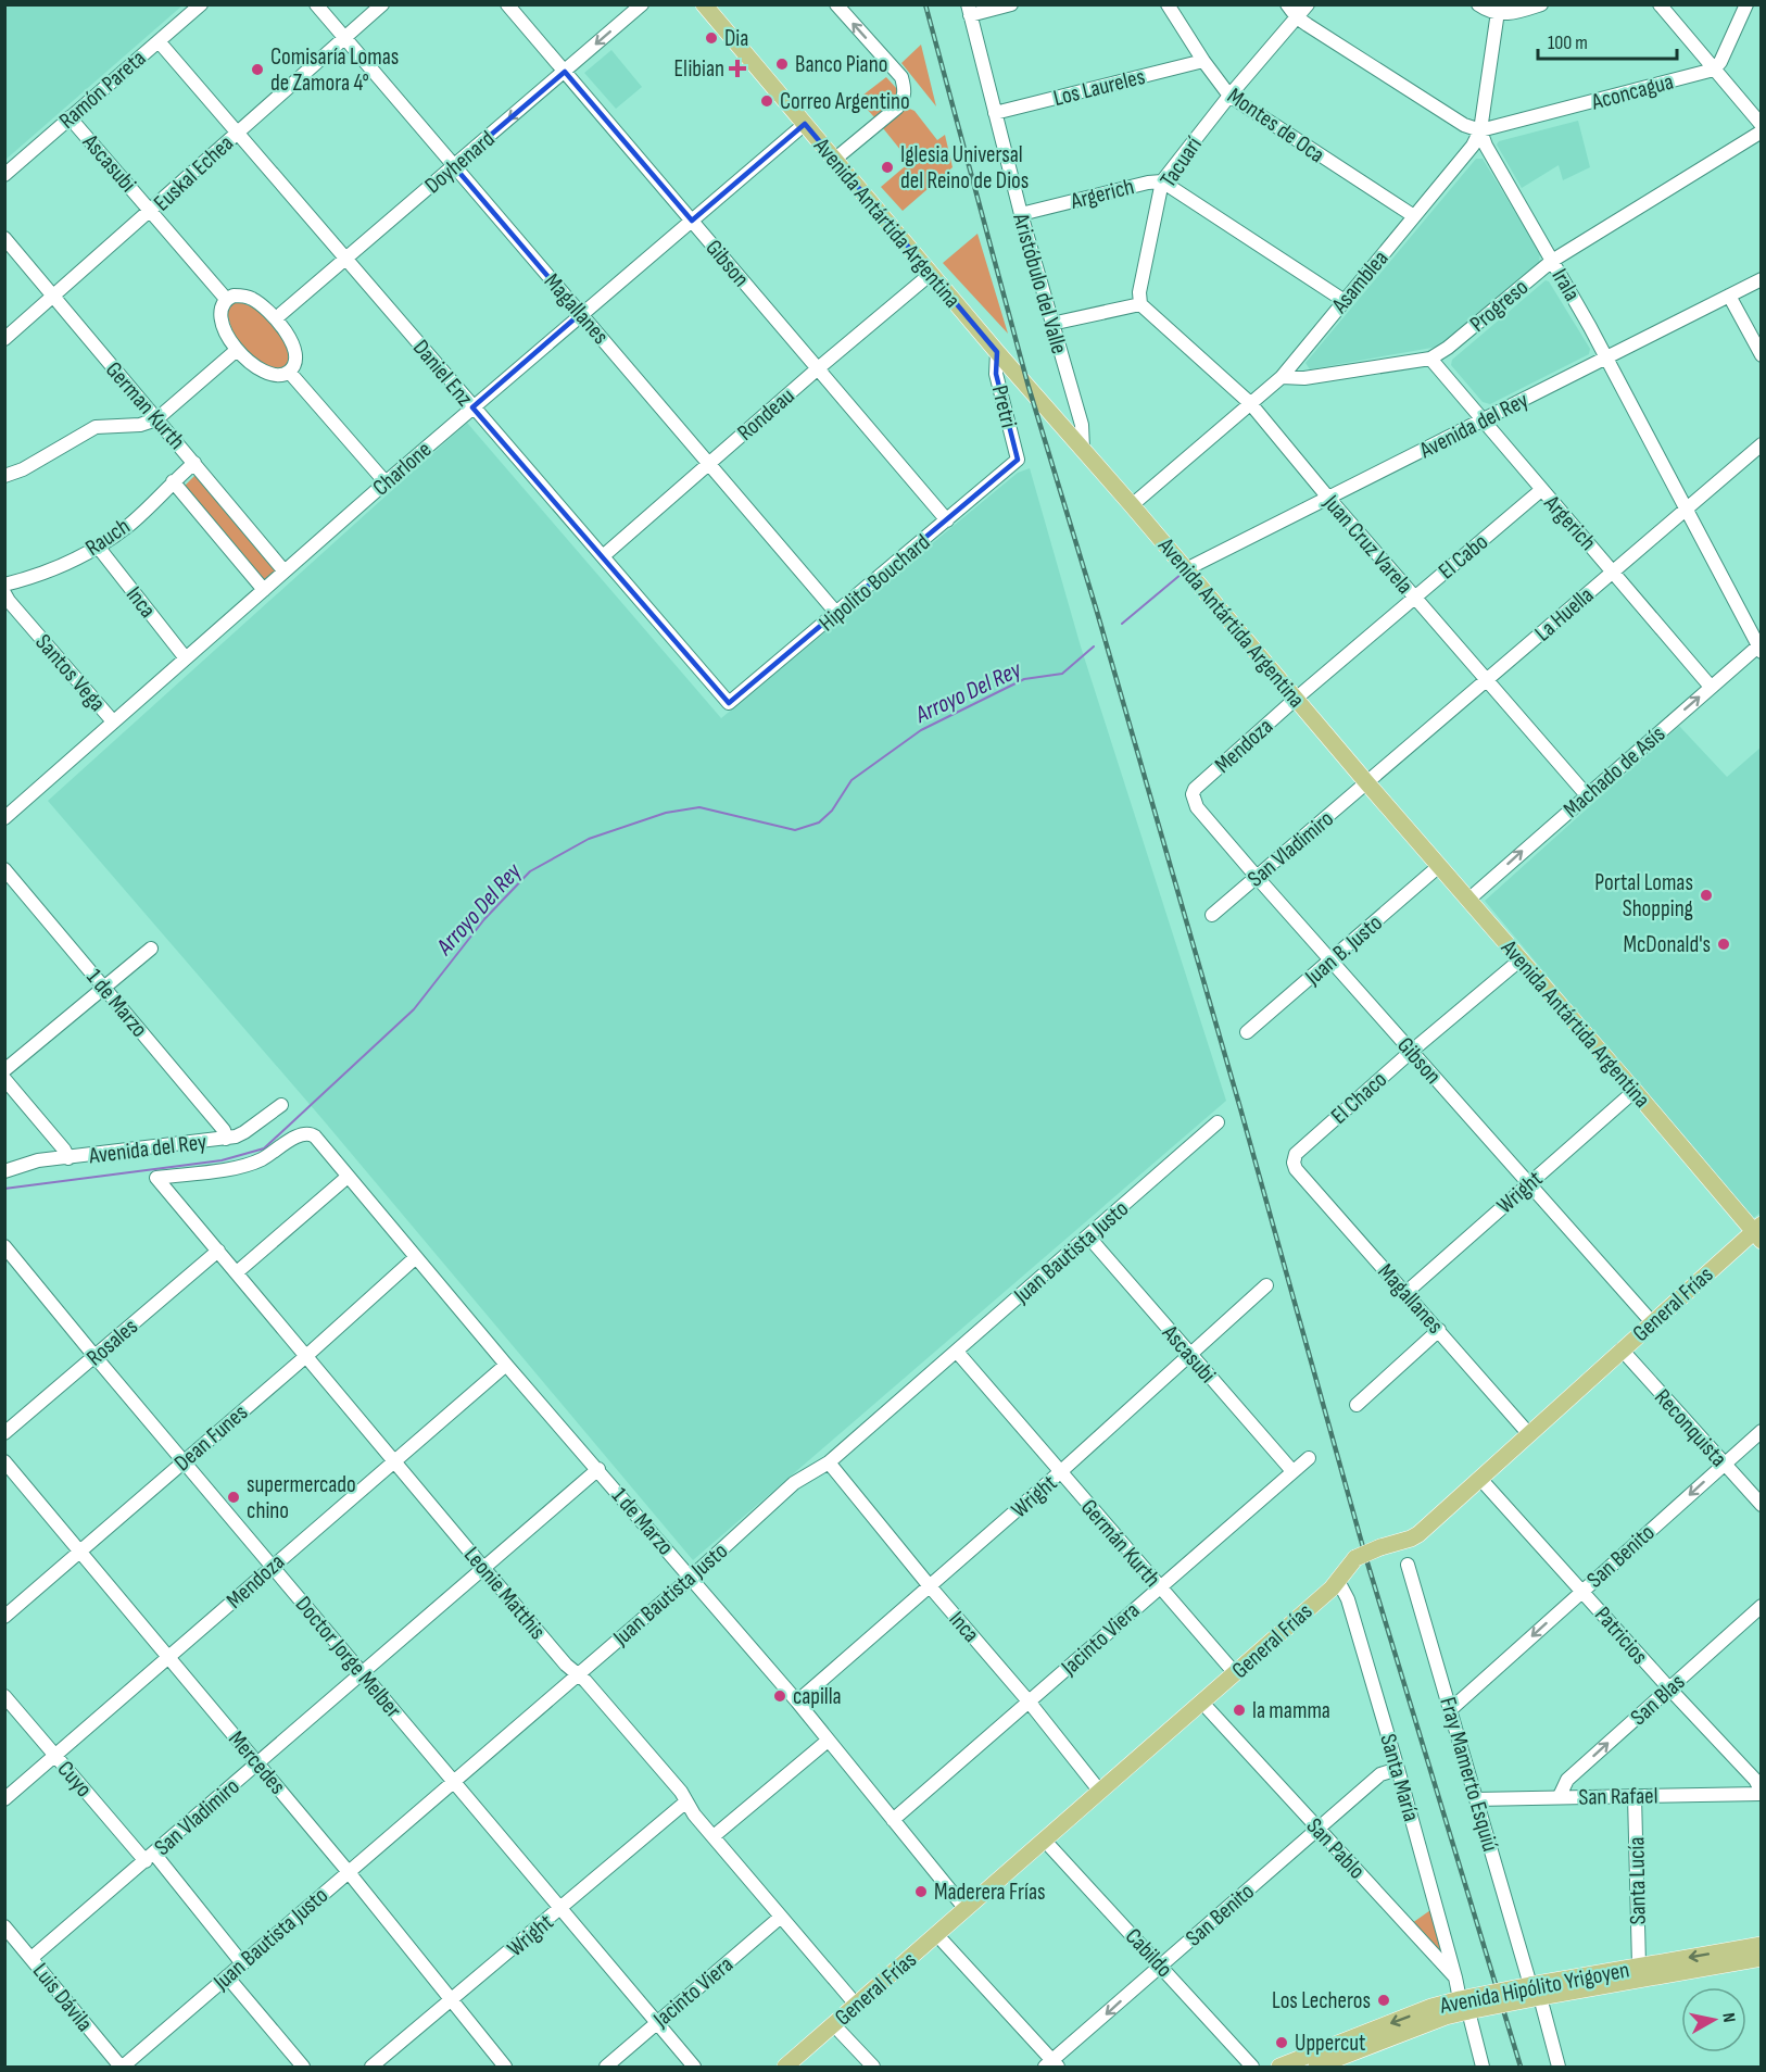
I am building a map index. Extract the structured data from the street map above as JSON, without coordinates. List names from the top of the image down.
{
  "streets": {
    "main road": ["Avenida Antártida Argentina", "General Frías", "Avenida Hipólito Yrigoyen"],
    "street": [
      "Los Laureles",
      "Ramón Pareta",
      "Aconcagua",
      "Montes de Oca",
      "Doyhenard",
      "Tacuarí",
      "Ascasubi",
      "Euskal Echea",
      "Argerich",
      "Gibson",
      "Asamblea",
      "Aristóbulo del Valle",
      "Irala",
      "Progreso",
      "Magallanes",
      "Daniel Enz",
      "German Kurth",
      "Pretri",
      "Rondeau",
      "Avenida del Rey",
      "Charlone",
      "Rauch",
      "Juan Cruz Varela",
      "El Cabo",
      "Hipolito Bouchard",
      "Inca",
      "La Huella",
      "Santos Vega",
      "Mendoza",
      "Machado de Asís",
      "San Vladimiro",
      "Juan B. Justo",
      "1 de Marzo",
      "El Chaco",
      "Wright",
      "Juan Bautista Justo",
      "Rosales",
      "Reconquista",
      "Dean Funes",
      "Germán Kurth",
      "San Benito",
      "Leonie Matthis",
      "Patricios",
      "Jacinto Viera",
      "Doctor Jorge Melber",
      "San Blas",
      "Mercedes",
      "Fray Mamerto Esquiú",
      "Santa María",
      "Cuyo",
      "San Rafael",
      "San Pablo",
      "Santa Lucía",
      "Cabildo",
      "Luis Dávila"
    ]
  },
  "crossings": [
    ["Los Laureles", "Montes de Oca"],
    ["Los Laureles", "Aristóbulo del Valle"],
    ["Ramón Pareta", "Ascasubi"],
    ["Ramón Pareta", "Daniel Enz"],
    ["Aconcagua", "Asamblea"],
    ["Aconcagua", "Irala"],
    ["Montes de Oca", "Tacuarí"],
    ["Montes de Oca", "Asamblea"],
    ["Doyhenard", "Gibson"],
    ["Doyhenard", "Magallanes"],
    ["Doyhenard", "Daniel Enz"],
    ["Tacuarí", "Argerich"],
    ["Tacuarí", "Juan Cruz Varela"],
    ["Ascasubi", "Euskal Echea"],
    ["Ascasubi", "Wright"],
    ["Ascasubi", "Juan Bautista Justo"],
    ["Ascasubi", "Jacinto Viera"],
    ["Euskal Echea", "Magallanes"],
    ["Euskal Echea", "Daniel Enz"],
    ["Euskal Echea", "German Kurth"],
    ["Argerich", "Asamblea"],
    ["Argerich", "Aristóbulo del Valle"],
    ["Argerich", "Progreso"],
    ["Argerich", "Avenida del Rey"],
    ["Argerich", "El Cabo"],
    ["Argerich", "La Huella"],
    ["Argerich", "Machado de Asís"],
    ["Avenida Antártida Argentina", "Asamblea"],
    ["Avenida Antártida Argentina", "Aristóbulo del Valle"],
    ["Avenida Antártida Argentina", "Pretri"],
    ["Avenida Antártida Argentina", "Rondeau"],
    ["Avenida Antártida Argentina", "Avenida del Rey"],
    ["Avenida Antártida Argentina", "Charlone"],
    ["Avenida Antártida Argentina", "El Cabo"],
    ["Avenida Antártida Argentina", "La Huella"],
    ["Avenida Antártida Argentina", "Mendoza"],
    ["Avenida Antártida Argentina", "Machado de Asís"],
    ["Avenida Antártida Argentina", "San Vladimiro"],
    ["Avenida Antártida Argentina", "Juan B. Justo"],
    ["Avenida Antártida Argentina", "El Chaco"],
    ["Avenida Antártida Argentina", "Wright"],
    ["Avenida Antártida Argentina", "General Frías"],
    ["Gibson", "Rondeau"],
    ["Gibson", "Charlone"],
    ["Gibson", "Hipolito Bouchard"],
    ["Gibson", "Mendoza"],
    ["Gibson", "San Vladimiro"],
    ["Gibson", "Juan B. Justo"],
    ["Gibson", "El Chaco"],
    ["Gibson", "Wright"],
    ["Gibson", "General Frías"],
    ["Asamblea", "Irala"],
    ["Asamblea", "Progreso"],
    ["Asamblea", "Juan Cruz Varela"],
    ["Irala", "Progreso"],
    ["Irala", "Avenida del Rey"],
    ["Irala", "La Huella"],
    ["Irala", "Machado de Asís"],
    ["Magallanes", "Rondeau"],
    ["Magallanes", "Charlone"],
    ["Magallanes", "Hipolito Bouchard"],
    ["Magallanes", "El Chaco"],
    ["Magallanes", "Wright"],
    ["Magallanes", "General Frías"],
    ["Daniel Enz", "Rondeau"],
    ["Daniel Enz", "Charlone"],
    ["Daniel Enz", "Hipolito Bouchard"],
    ["German Kurth", "Charlone"],
    ["German Kurth", "Rauch"],
    ["Pretri", "Hipolito Bouchard"],
    ["Avenida del Rey", "Juan Cruz Varela"],
    ["Avenida del Rey", "1 de Marzo"],
    ["Avenida del Rey", "Leonie Matthis"],
    ["Charlone", "Inca"],
    ["Charlone", "Santos Vega"],
    ["Rauch", "Inca"],
    ["Juan Cruz Varela", "El Cabo"],
    ["Juan Cruz Varela", "La Huella"],
    ["Juan Cruz Varela", "Machado de Asís"],
    ["El Cabo", "Mendoza"],
    ["Inca", "Wright"],
    ["Inca", "Juan Bautista Justo"],
    ["Inca", "General Frías"],
    ["Inca", "Jacinto Viera"],
    ["La Huella", "San Vladimiro"],
    ["Mendoza", "1 de Marzo"],
    ["Mendoza", "Leonie Matthis"],
    ["Mendoza", "Doctor Jorge Melber"],
    ["Mendoza", "Mercedes"],
    ["Mendoza", "Cuyo"],
    ["San Vladimiro", "1 de Marzo"],
    ["San Vladimiro", "Leonie Matthis"],
    ["San Vladimiro", "Doctor Jorge Melber"],
    ["San Vladimiro", "Mercedes"],
    ["San Vladimiro", "Cuyo"],
    ["San Vladimiro", "Luis Dávila"],
    ["1 de Marzo", "Wright"],
    ["1 de Marzo", "Juan Bautista Justo"],
    ["1 de Marzo", "General Frías"],
    ["1 de Marzo", "Dean Funes"],
    ["1 de Marzo", "Jacinto Viera"],
    ["Wright", "Germán Kurth"],
    ["Wright", "Leonie Matthis"],
    ["Wright", "Doctor Jorge Melber"],
    ["Wright", "Mercedes"],
    ["Juan Bautista Justo", "Germán Kurth"],
    ["Juan Bautista Justo", "Leonie Matthis"],
    ["Juan Bautista Justo", "Doctor Jorge Melber"],
    ["Juan Bautista Justo", "Mercedes"],
    ["Juan Bautista Justo", "Cuyo"],
    ["Juan Bautista Justo", "Luis Dávila"],
    ["General Frías", "Reconquista"],
    ["General Frías", "Germán Kurth"],
    ["General Frías", "Leonie Matthis"],
    ["General Frías", "Patricios"],
    ["General Frías", "Santa María"],
    ["General Frías", "San Pablo"],
    ["General Frías", "Cabildo"],
    ["Rosales", "Leonie Matthis"],
    ["Rosales", "Doctor Jorge Melber"],
    ["Reconquista", "San Benito"],
    ["Dean Funes", "Leonie Matthis"],
    ["Dean Funes", "Doctor Jorge Melber"],
    ["Dean Funes", "Mercedes"],
    ["Germán Kurth", "Jacinto Viera"],
    ["San Benito", "Patricios"],
    ["San Benito", "Fray Mamerto Esquiú"],
    ["San Benito", "Santa María"],
    ["San Benito", "San Pablo"],
    ["San Benito", "Cabildo"],
    ["Leonie Matthis", "Jacinto Viera"],
    ["Patricios", "San Blas"],
    ["Patricios", "San Rafael"],
    ["Jacinto Viera", "Doctor Jorge Melber"],
    ["San Blas", "San Rafael"],
    ["Fray Mamerto Esquiú", "San Rafael"],
    ["Fray Mamerto Esquiú", "Avenida Hipólito Yrigoyen"],
    ["Santa María", "San Pablo"],
    ["San Rafael", "Santa Lucía"],
    ["Santa Lucía", "Avenida Hipólito Yrigoyen"]
  ],
  "one_way": [
    "Doyhenard",
    "Machado de Asís",
    "San Benito",
    "San Blas"
  ],
  "water": ["Arroyo Del Rey"],
  "places": {
    "other": [
      "Dia",
      "Banco Piano",
      "Comisaría Lomas de Zamora 4°",
      "Correo Argentino",
      "Iglesia Universal del Reino de Dios",
      "Portal Lomas Shopping",
      "McDonald's",
      "supermercado chino",
      "capilla",
      "la mamma",
      "Maderera Frías",
      "Los Lecheros",
      "Uppercut"
    ],
    "health": ["Elibian"]
  },
  "scale_bar": "100 m",
  "north": "right"
}
